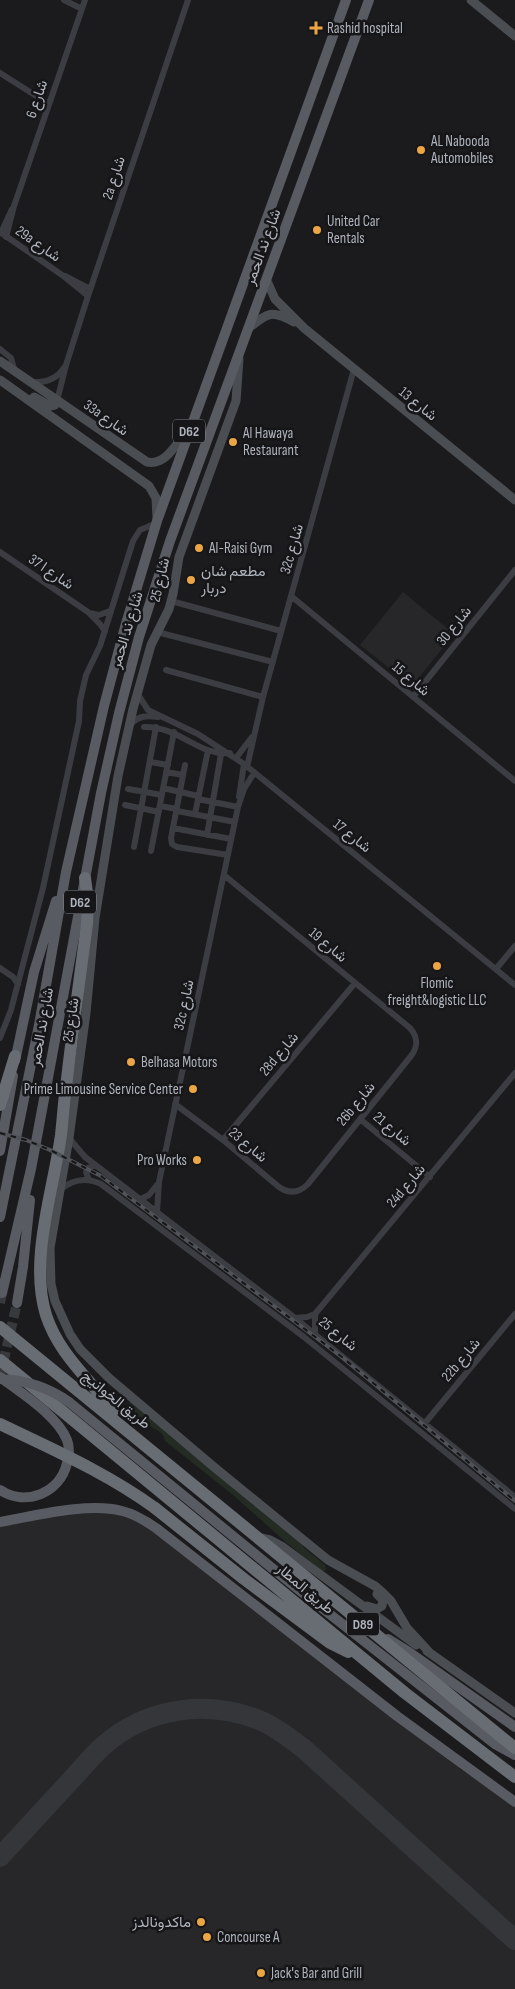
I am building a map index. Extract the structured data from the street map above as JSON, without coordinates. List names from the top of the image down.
{
  "streets": {
    "highway": ["طريق الخوانيج", "طريق المطار", "D89"],
    "main road": ["شارع ند الحمر", "D62"],
    "street": [
      "شارع 6",
      "2a شارع",
      "29a شارع",
      "شارع 13",
      "33a شارع",
      "32c شارع",
      "شارع ا 37",
      "شارع 25",
      "شارع 30",
      "شارع 15",
      "شارع 17",
      "شارع 19",
      "28d شارع",
      "26b شارع",
      "شارع 21",
      "شارع 23",
      "24d شارع",
      "22b شارع"
    ]
  },
  "crossings": [
    ["شارع 6", "29a شارع"],
    ["2a شارع", "29a شارع"],
    ["2a شارع", "33a شارع"],
    ["شارع ند الحمر", "شارع 13"],
    ["شارع ند الحمر", "33a شارع"],
    ["شارع ند الحمر", "شارع 25"],
    ["شارع 13", "32c شارع"],
    ["32c شارع", "شارع 25"],
    ["32c شارع", "شارع 15"],
    ["32c شارع", "شارع 17"],
    ["32c شارع", "شارع 19"],
    ["32c شارع", "شارع 23"],
    ["شارع 25", "شارع 17"],
    ["شارع 25", "22b شارع"],
    ["شارع 30", "شارع 15"],
    ["شارع 19", "28d شارع"],
    ["شارع 19", "26b شارع"],
    ["28d شارع", "شارع 23"],
    ["26b شارع", "شارع 21"],
    ["26b شارع", "شارع 23"],
    ["شارع 21", "24d شارع"],
    ["طريق الخوانيج", "طريق المطار"]
  ],
  "places": {
    "health": ["Rashid hospital"],
    "other": [
      "AL Nabooda Automobiles",
      "United Car Rentals",
      "Al Hawaya Restaurant",
      "Al-Raisi Gym",
      "مطعم شان دربار",
      "Flomic freight&logistic LLC",
      "Belhasa Motors",
      "Prime Limousine Service Center",
      "Pro Works",
      "ماكدونالدز",
      "Concourse A",
      "Jack's Bar and Grill"
    ]
  }
}
